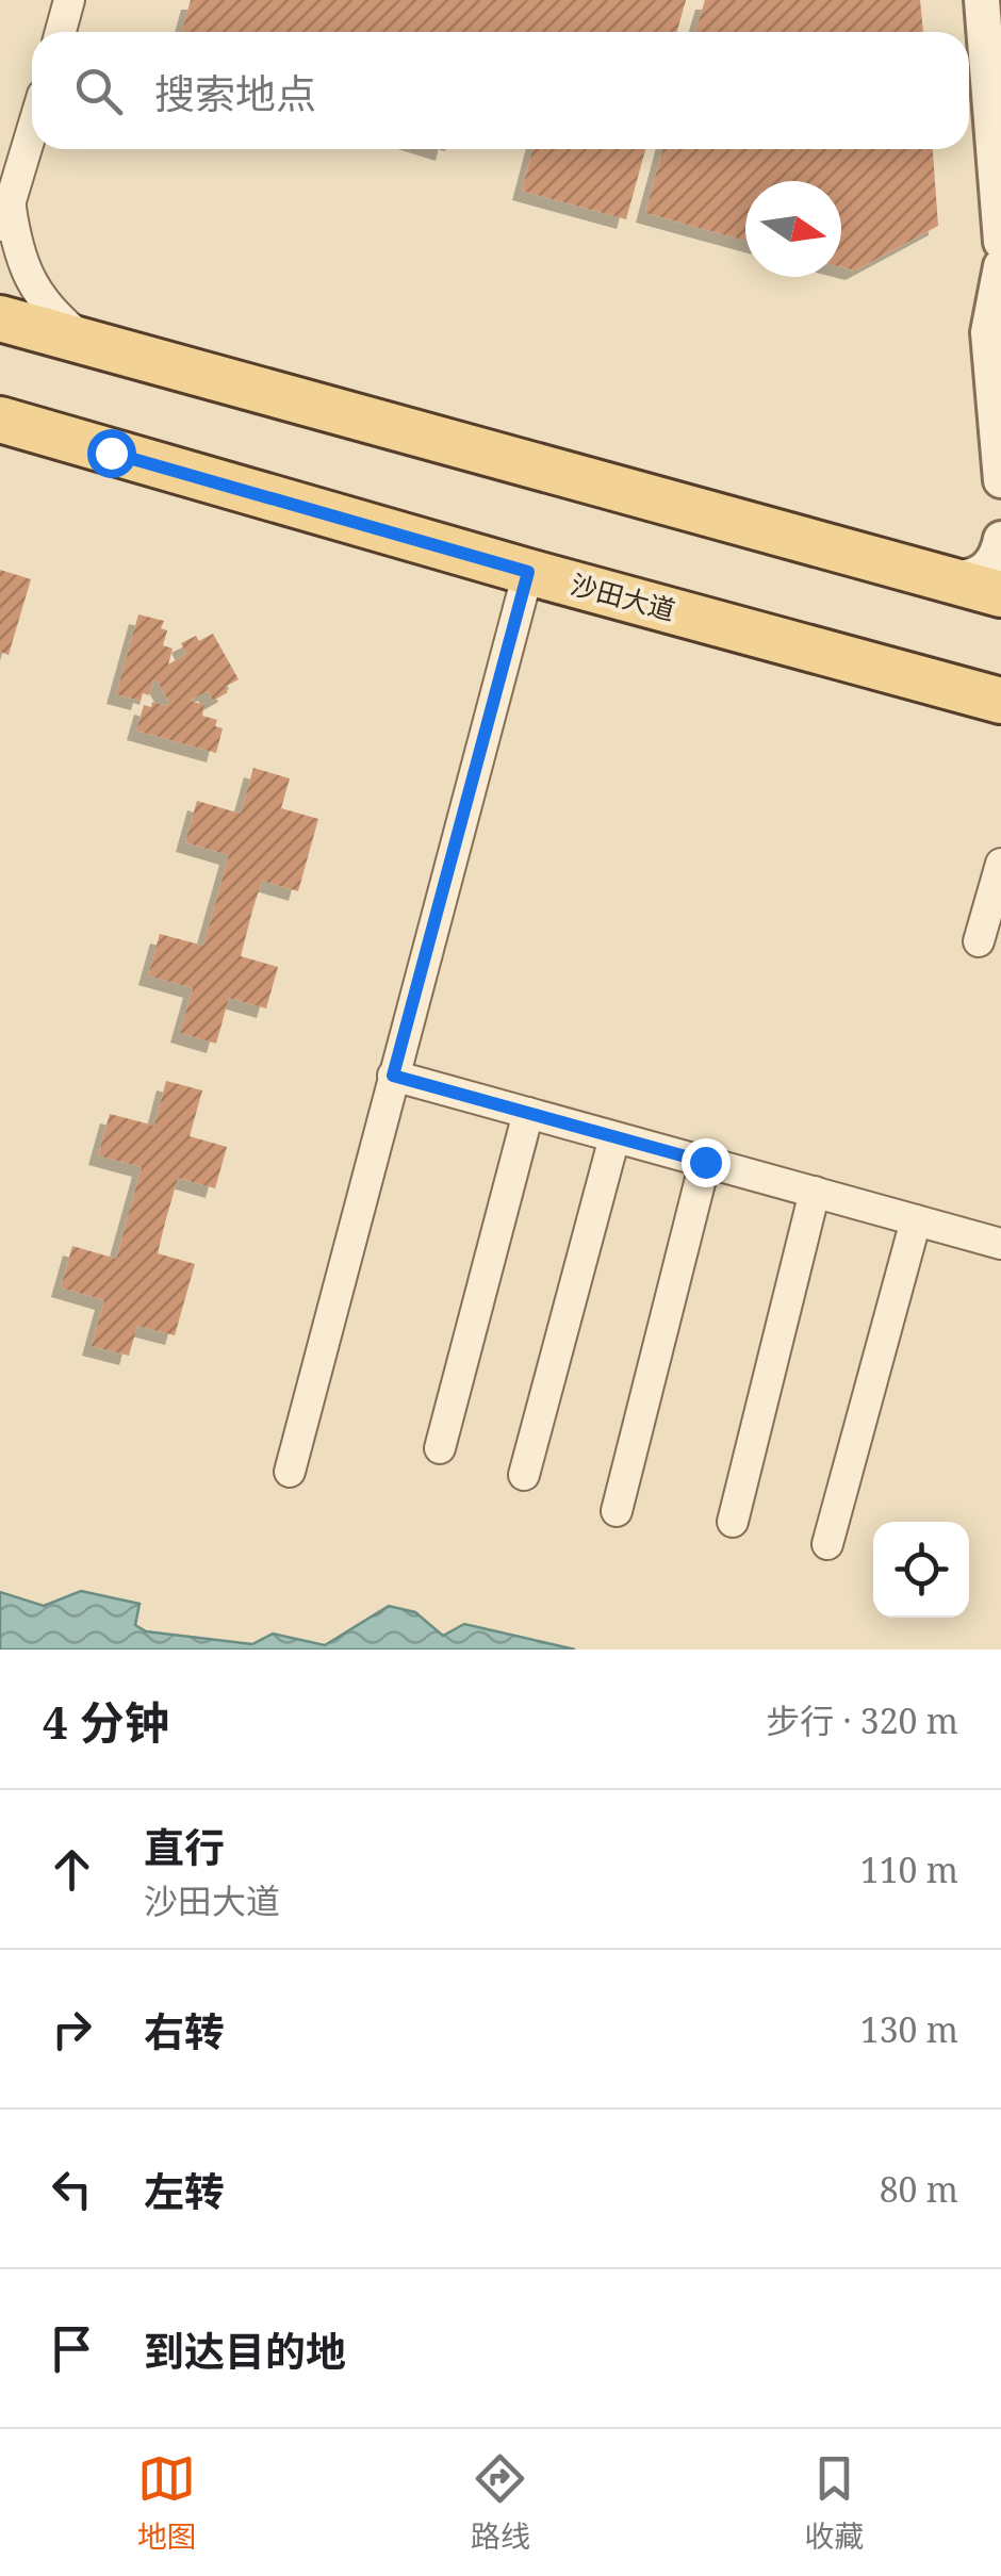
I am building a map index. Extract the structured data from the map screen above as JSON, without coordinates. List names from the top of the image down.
{
  "streets": {
    "main road": ["沙田大道"]
  },
  "north": "right",
  "page": {
    "search": "搜索地点",
    "heading": ["4 分钟", "步行 · 320 m"],
    "list": [
      ["直行", "沙田大道", "110 m"],
      ["右转", "130 m"],
      ["左转", "80 m"],
      "到达目的地"
    ],
    "nav": ["地图", "路线", "收藏"]
  }
}
